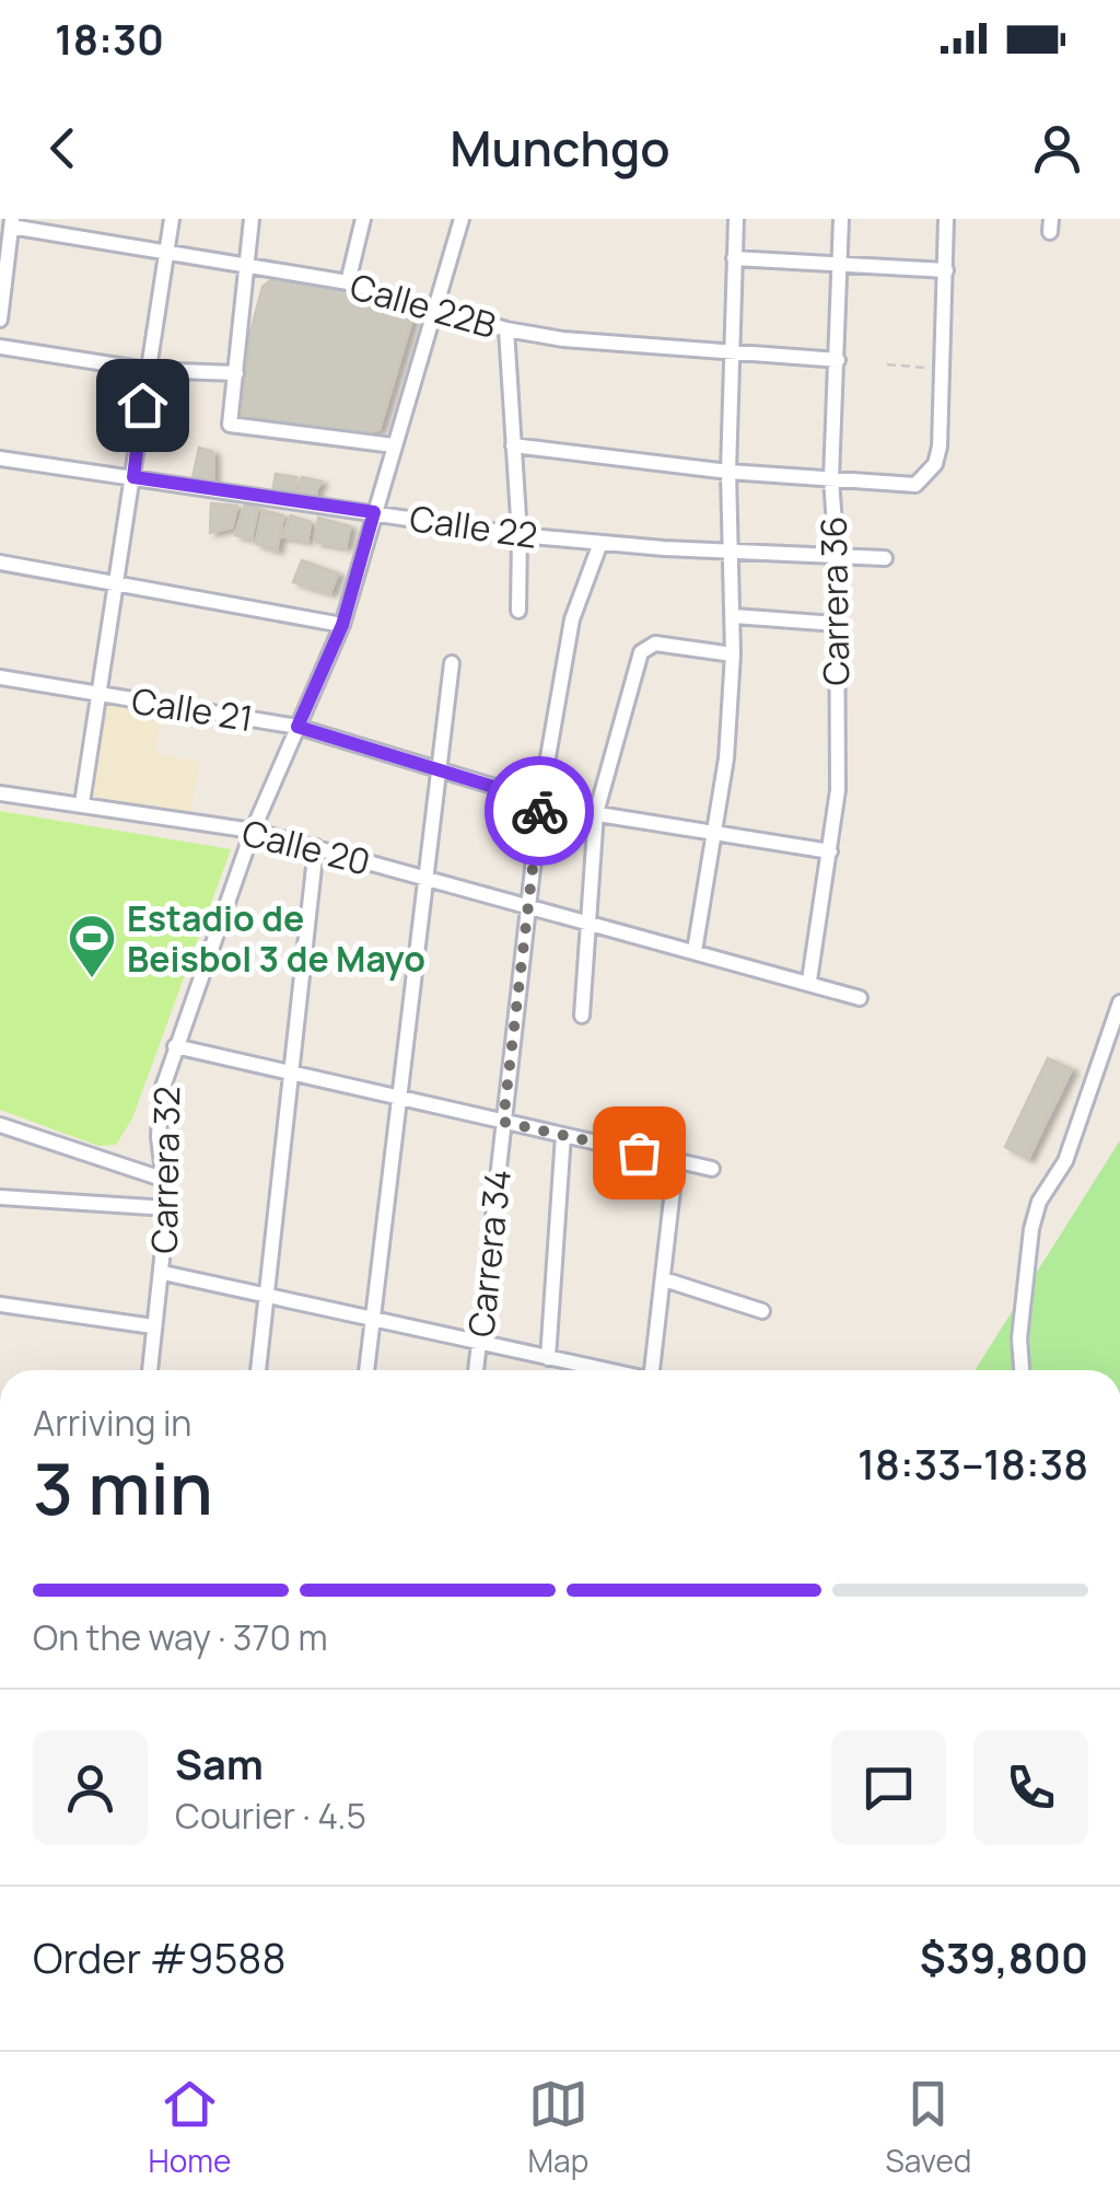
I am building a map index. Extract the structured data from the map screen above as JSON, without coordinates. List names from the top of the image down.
{
  "streets": {
    "street": [
      "Calle 22B",
      "Calle 22",
      "Carrera 36",
      "Calle 21",
      "Calle 20",
      "Carrera 32",
      "Carrera 34"
    ]
  },
  "crossings": [
    ["Calle 22B", "Carrera 36"],
    ["Calle 22B", "Carrera 32"],
    ["Calle 22", "Carrera 36"],
    ["Calle 22", "Carrera 32"],
    ["Calle 22", "Carrera 34"],
    ["Carrera 36", "Calle 21"],
    ["Carrera 36", "Calle 20"],
    ["Calle 21", "Carrera 32"],
    ["Calle 21", "Carrera 34"],
    ["Calle 20", "Carrera 32"],
    ["Calle 20", "Carrera 34"]
  ],
  "places": {
    "sports": ["Estadio de Beisbol 3 de Mayo"]
  },
  "page": {
    "status": "18:30",
    "header": "Munchgo",
    "heading": ["3 min", "Arriving in", "18:33–18:38"],
    "panel": [
      "Sam",
      "Courier · 4.5",
      "Order #9588",
      "$39,800"
    ],
    "bar": "On the way · 370 m",
    "tabs": ["Home", "Map", "Saved"]
  }
}
